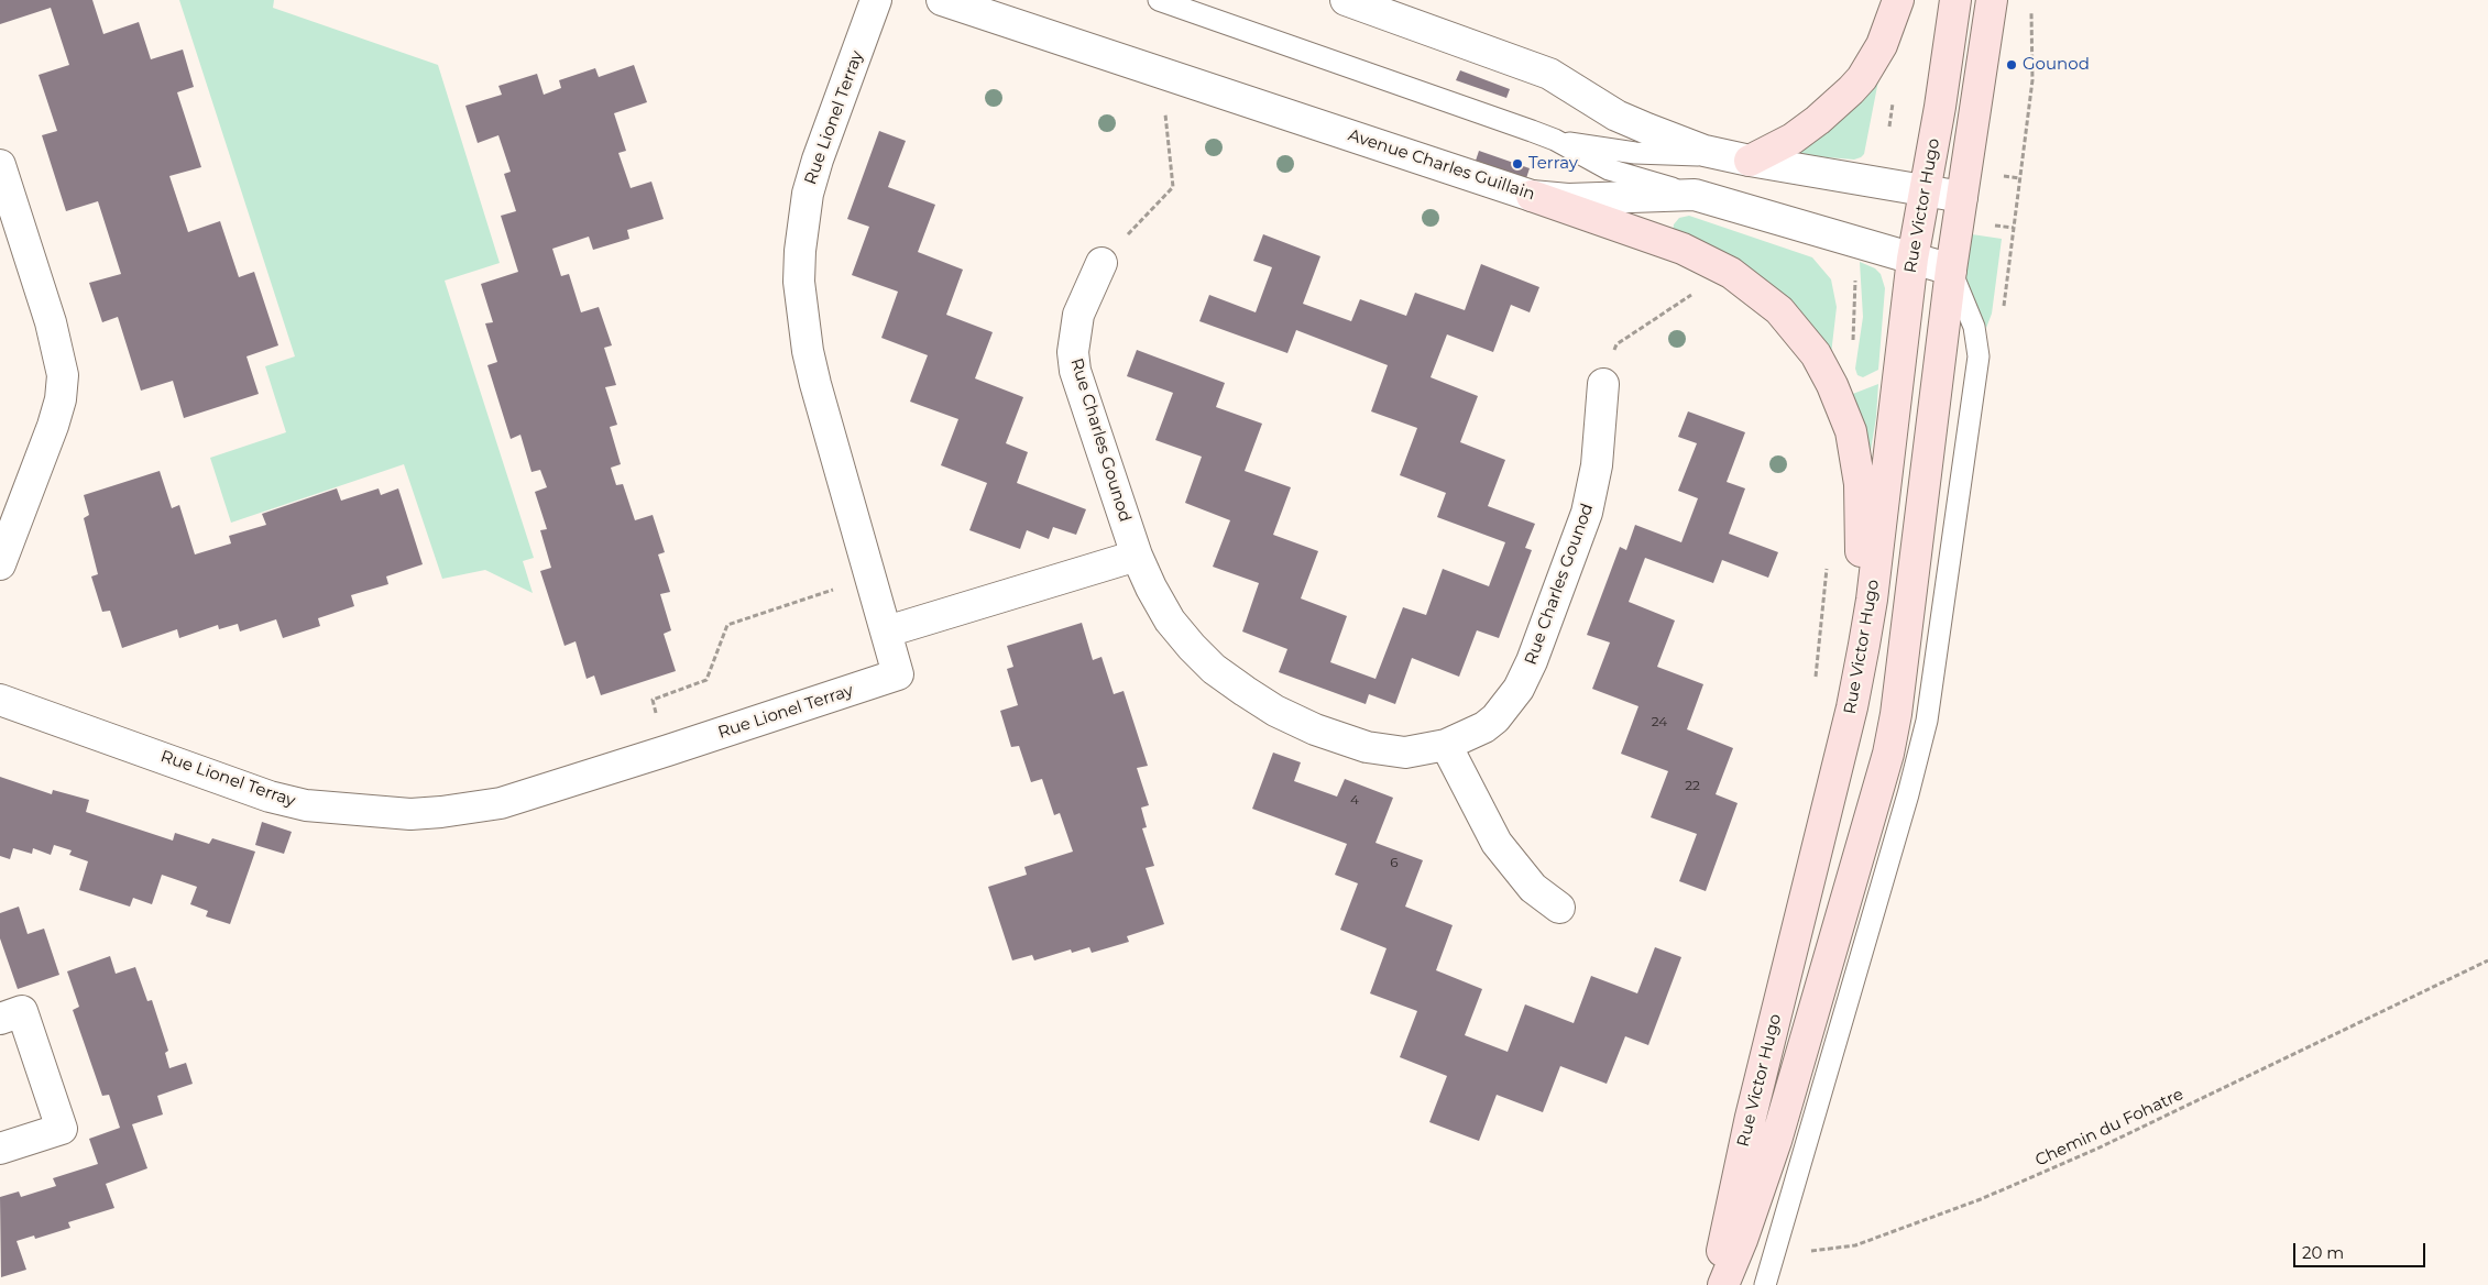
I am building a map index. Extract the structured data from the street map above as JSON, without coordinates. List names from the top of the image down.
{
  "streets": {
    "main road": ["Rue Victor Hugo"],
    "street": ["Rue Lionel Terray", "Avenue Charles Guillain", "Rue Charles Gounod"],
    "path": ["Chemin du Fohatre"]
  },
  "crossings": [
    ["Avenue Charles Guillain", "Rue Victor Hugo"]
  ],
  "places": ["Gounod", "Terray"],
  "house_numbers": [
    "24",
    "22",
    "4",
    "6"
  ],
  "scale_bar": "20 m"
}
